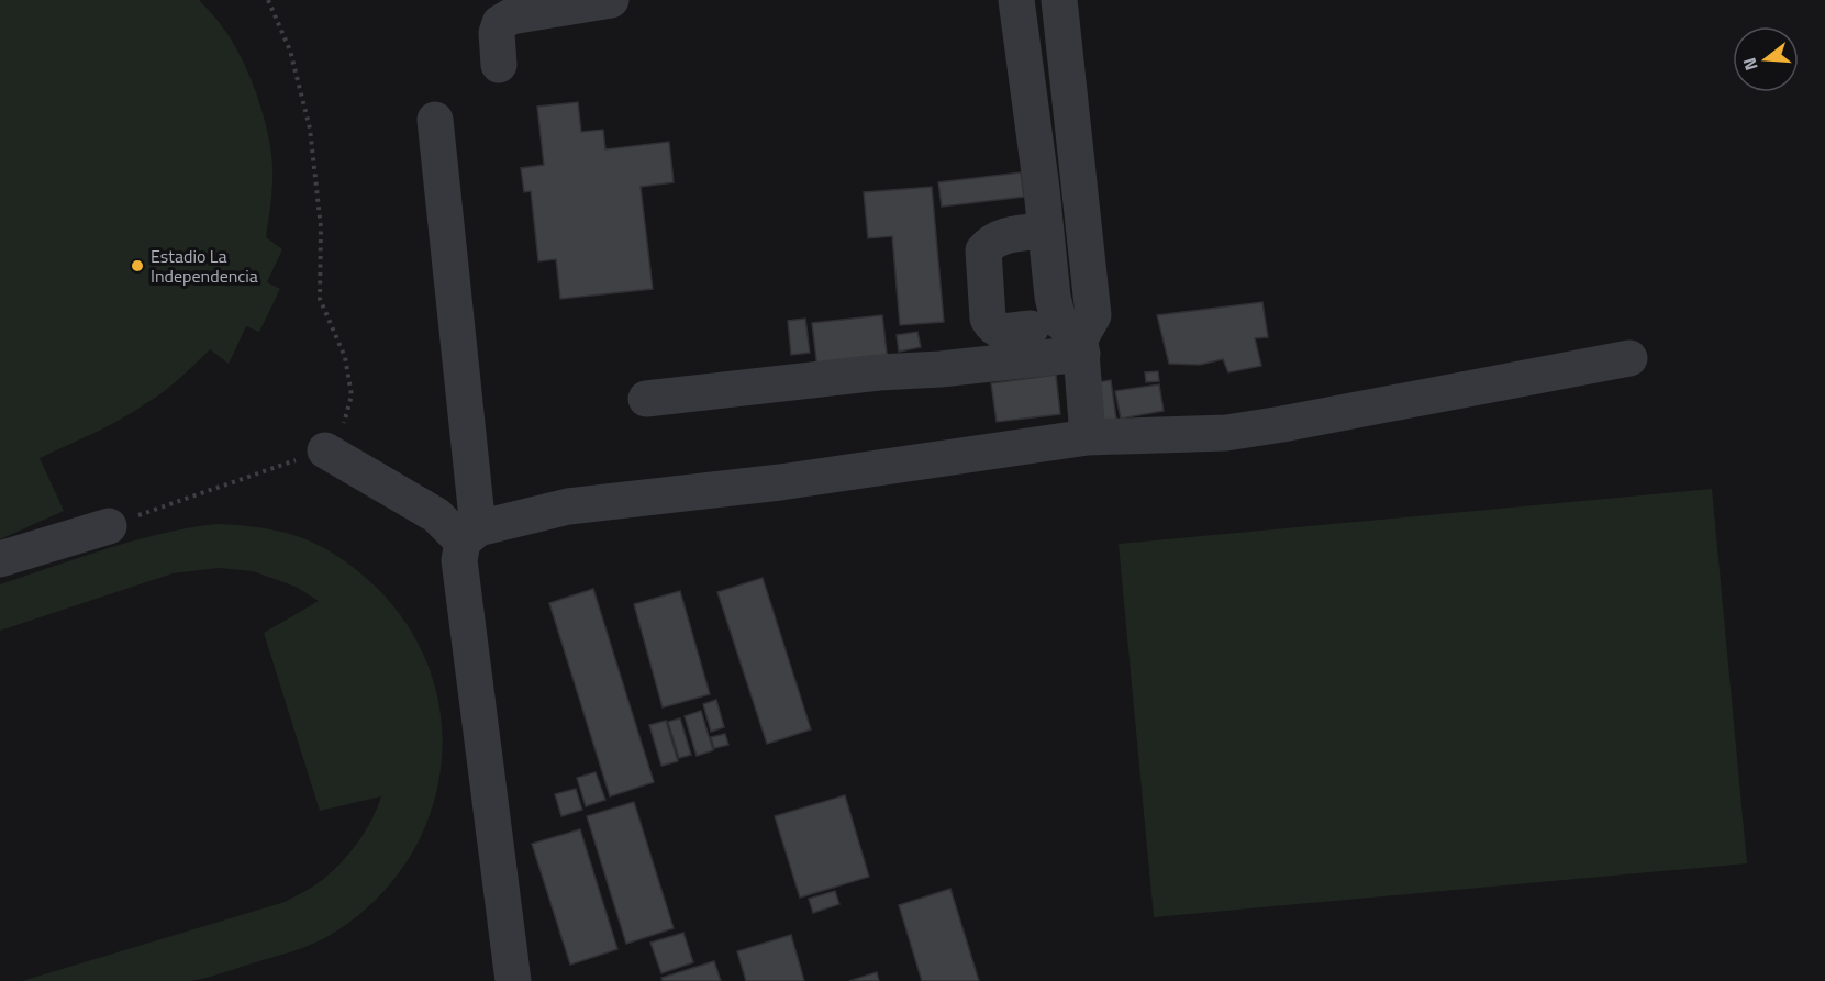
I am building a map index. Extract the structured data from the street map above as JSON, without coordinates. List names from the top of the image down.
{
  "places": ["Estadio La Independencia"],
  "north": "left"
}
